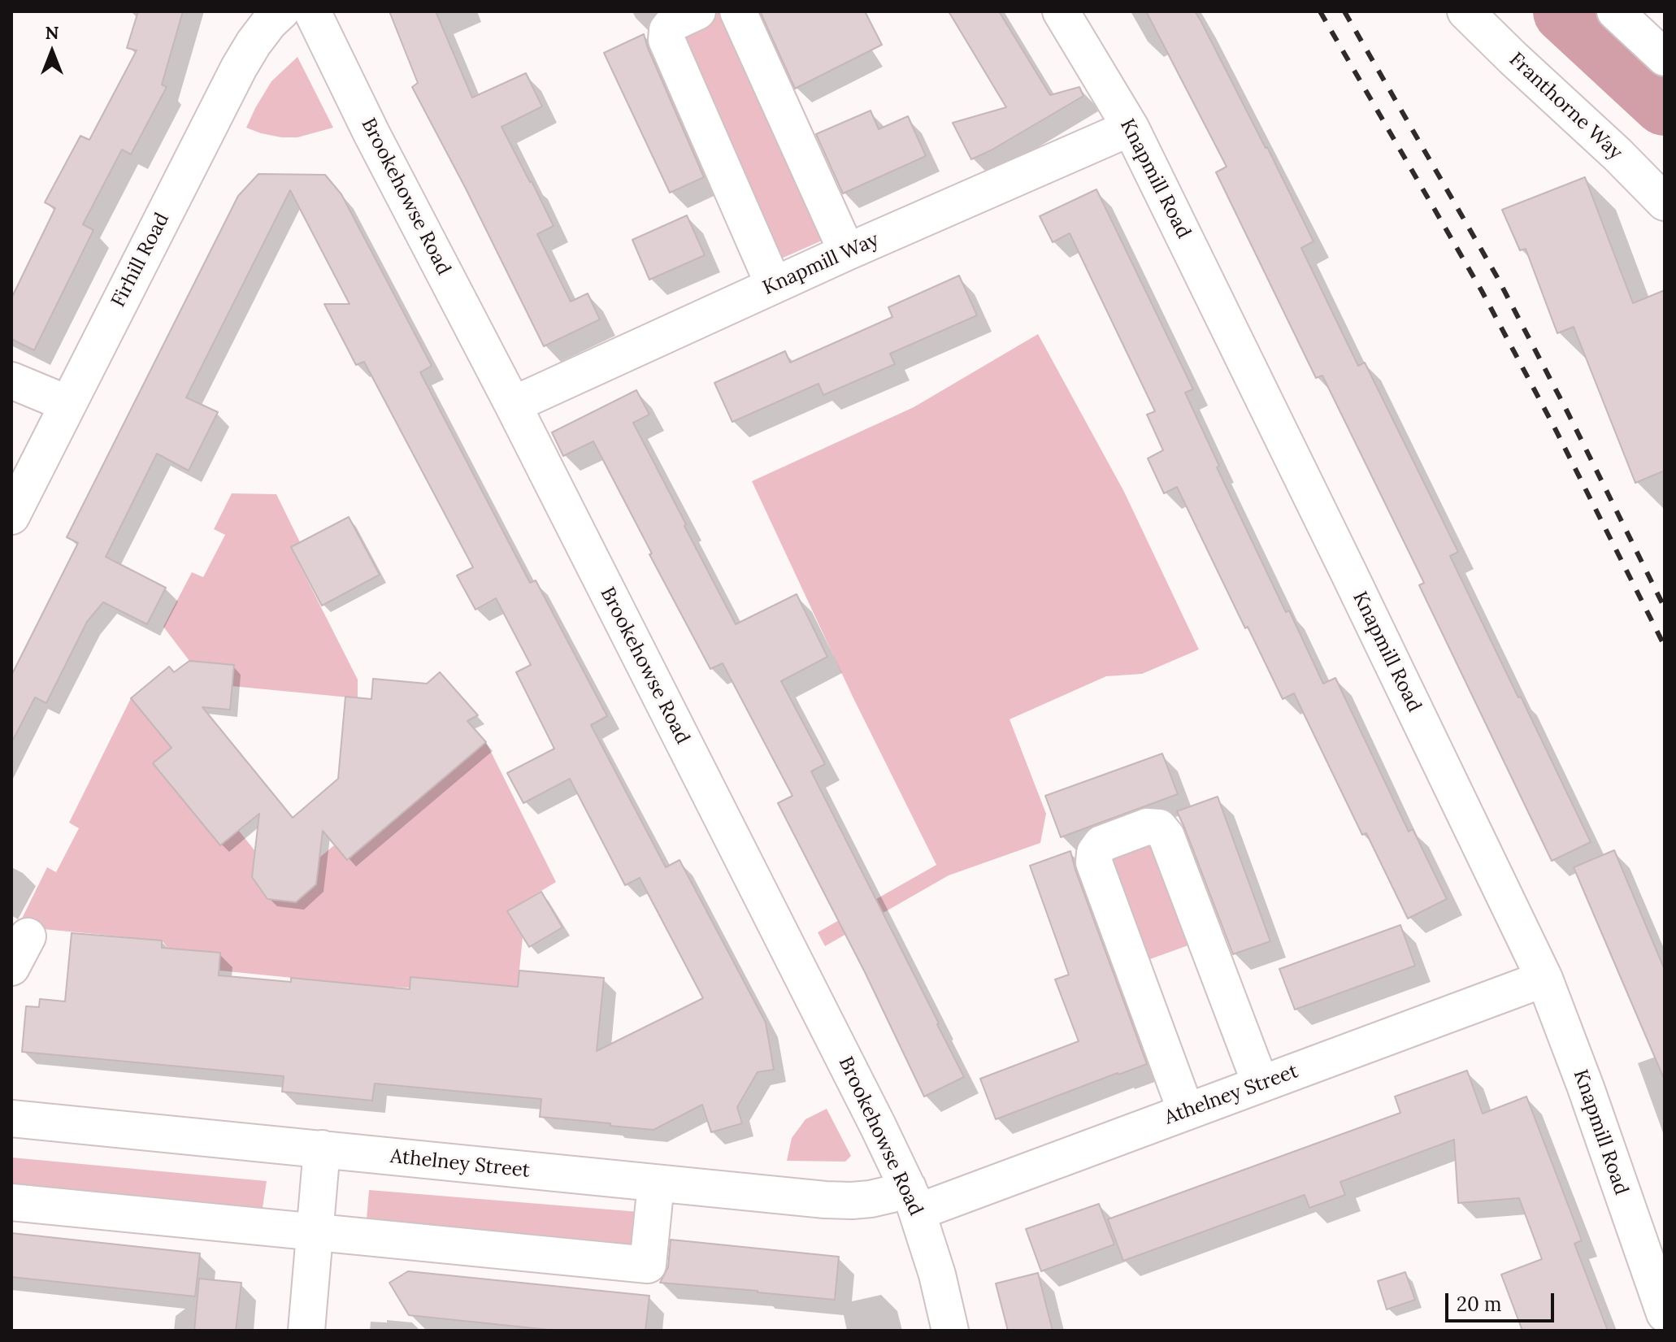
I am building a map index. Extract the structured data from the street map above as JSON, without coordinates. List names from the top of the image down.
{
  "streets": {
    "street": [
      "Franthorne Way",
      "Knapmill Road",
      "Brookehowse Road",
      "Firhill Road",
      "Knapmill Way",
      "Athelney Street"
    ]
  },
  "crossings": [
    ["Knapmill Road", "Knapmill Way"],
    ["Knapmill Road", "Athelney Street"],
    ["Brookehowse Road", "Knapmill Way"],
    ["Brookehowse Road", "Athelney Street"]
  ],
  "scale_bar": "20 m",
  "north": "top"
}
